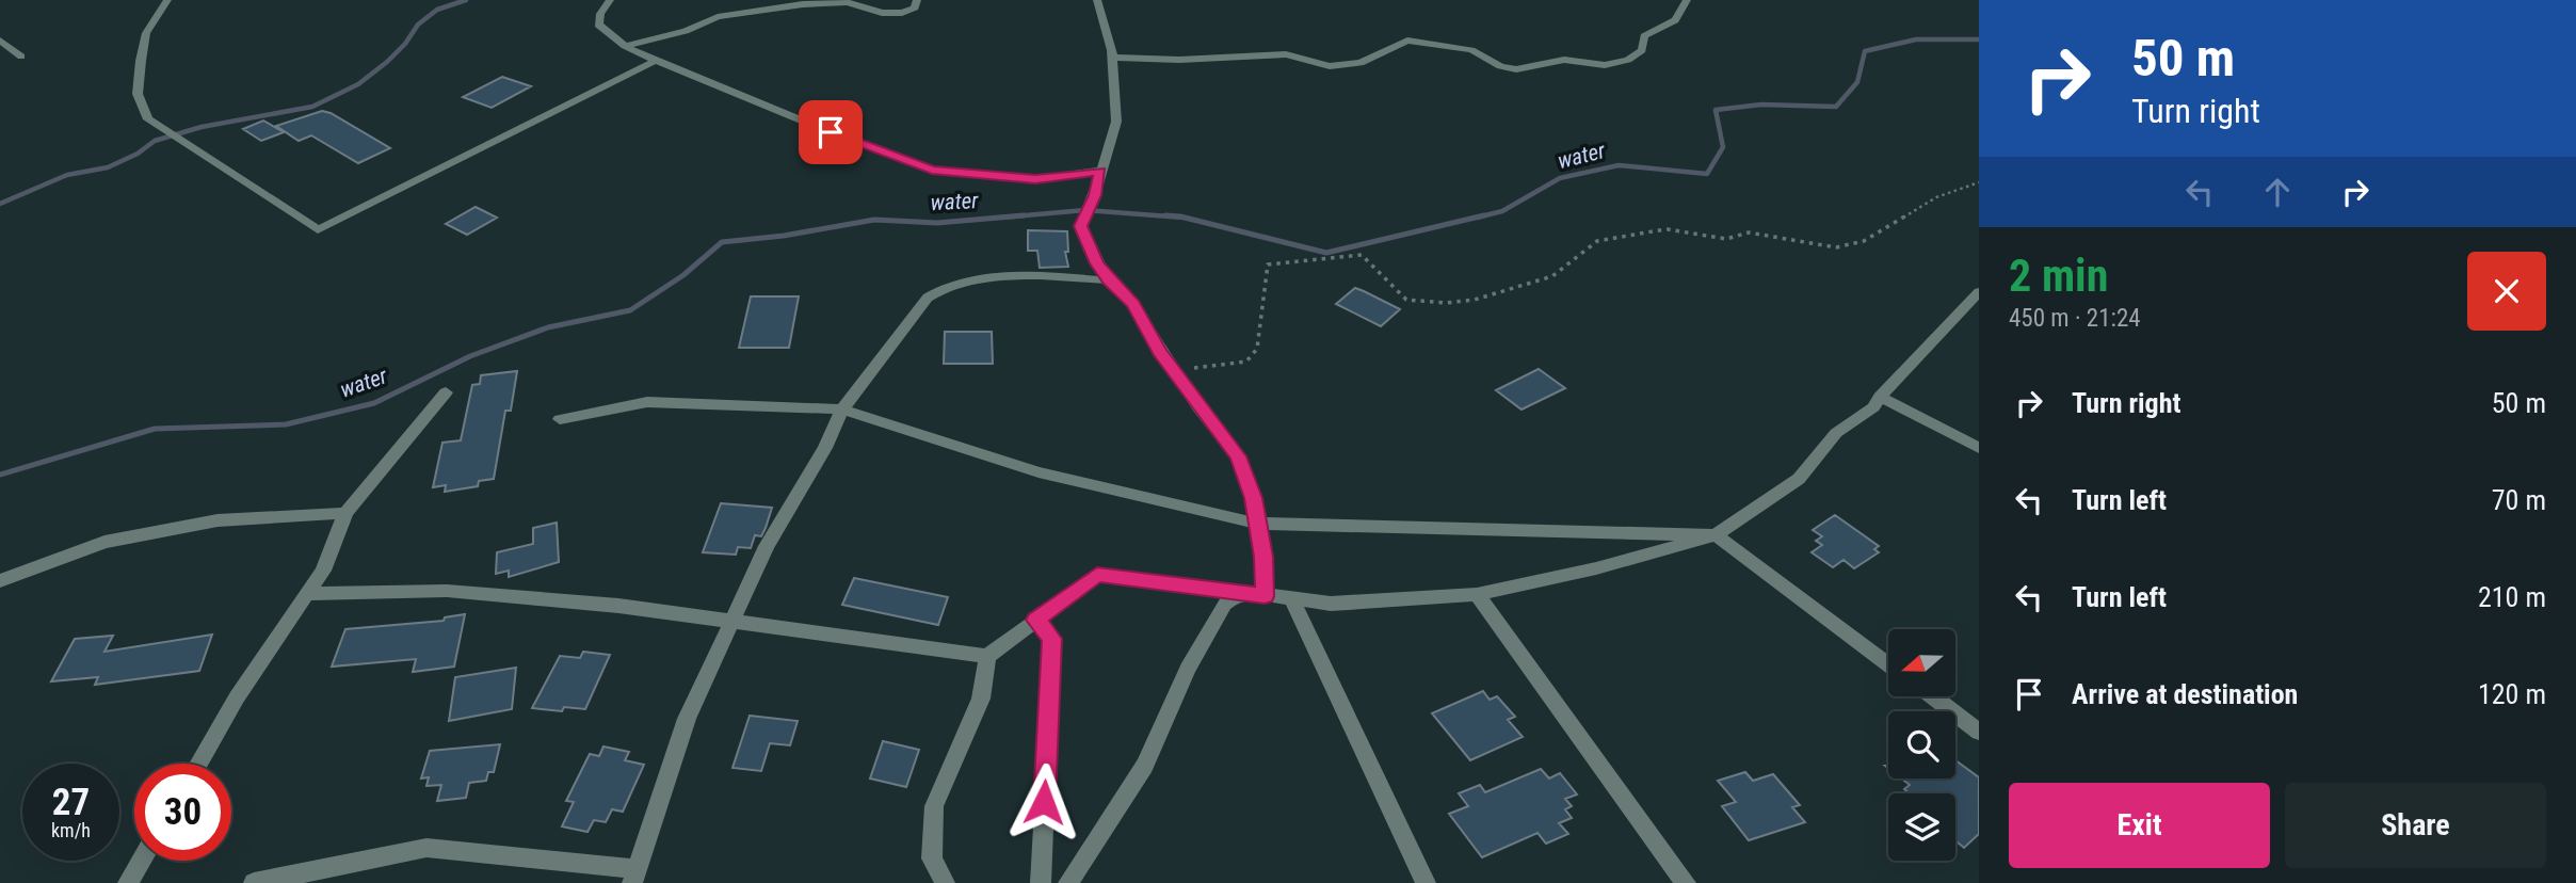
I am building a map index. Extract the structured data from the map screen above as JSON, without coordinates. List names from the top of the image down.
{
  "water": ["water"],
  "north": "left",
  "page": {
    "turn": ["50 m", "Turn right"],
    "heading": ["2 min", "450 m · 21:24"],
    "list": [
      {
        "name": "Turn right",
        "value": "50 m"
      },
      {
        "name": "Turn left",
        "value": "70 m"
      },
      {
        "name": "Turn left",
        "value": "210 m"
      },
      {
        "name": "Arrive at destination",
        "value": "120 m"
      }
    ],
    "speed": "27 km/h",
    "limit": "30",
    "buttons": ["Exit", "Share"]
  }
}
